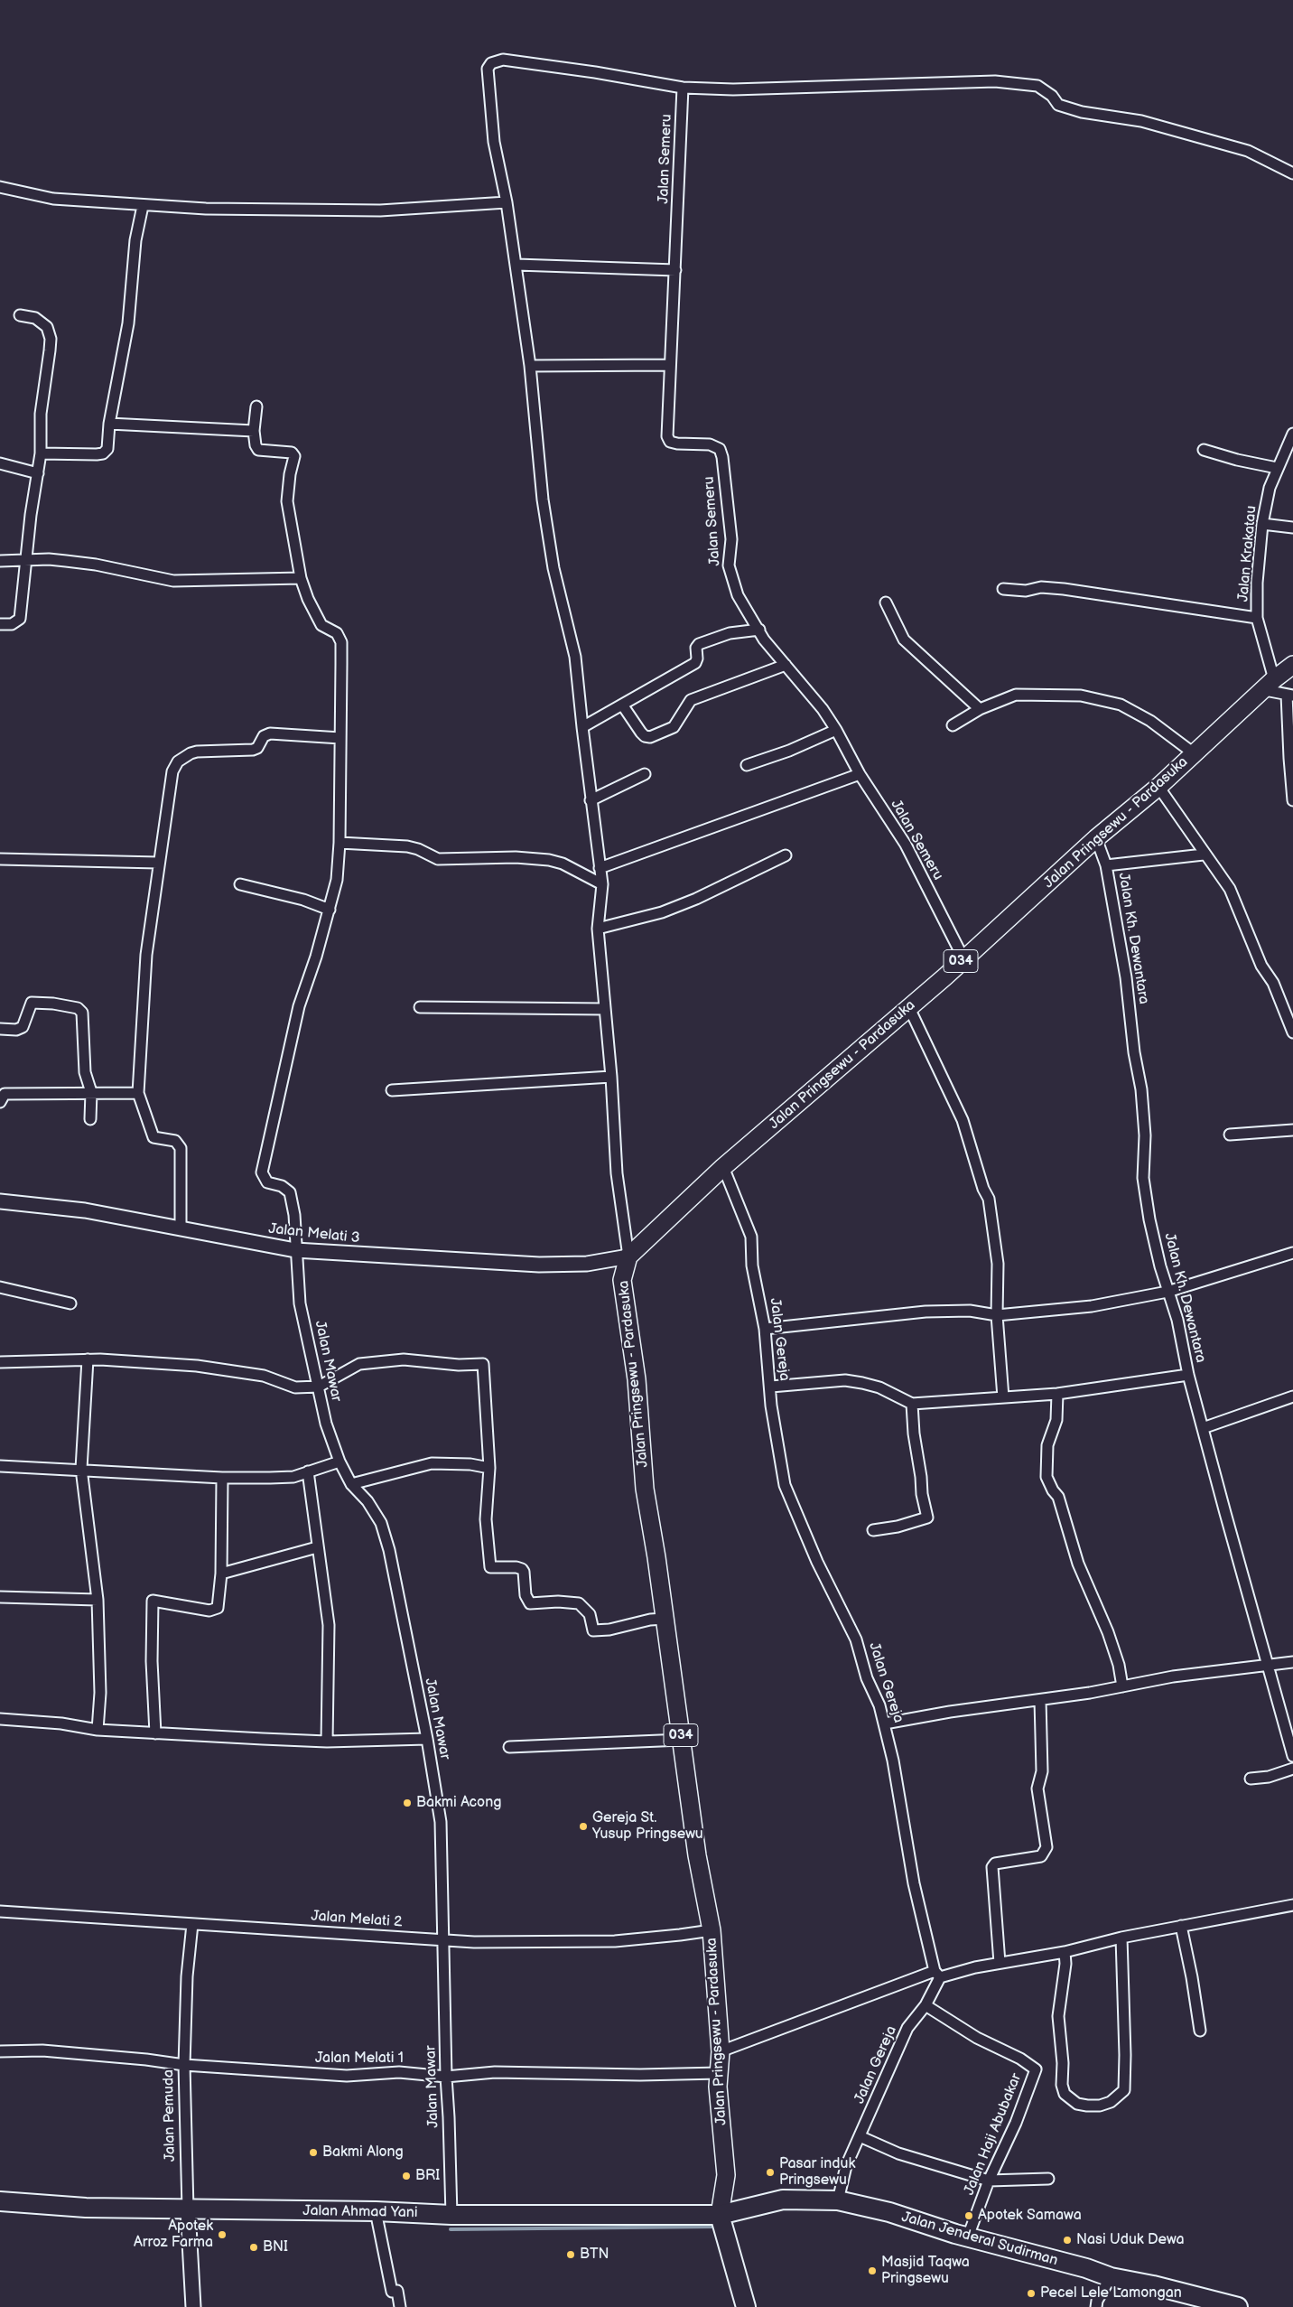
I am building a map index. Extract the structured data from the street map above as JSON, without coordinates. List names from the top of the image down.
{
  "streets": {
    "highway": ["Jalan Ahmad Yani", "Jalan Jenderal Sudirman"],
    "main road": ["Jalan Pringsewu - Pardasuka", "034"],
    "street": [
      "Jalan Semeru",
      "Jalan Krakatau",
      "Jalan Kh. Dewantara",
      "Jalan Melati 3",
      "Jalan Gereja",
      "Jalan Mawar",
      "Jalan Melati 2",
      "Jalan Melati 1",
      "Jalan Pemuda",
      "Jalan Haji Abubakar"
    ]
  },
  "crossings": [
    ["Jalan Semeru", "Jalan Pringsewu - Pardasuka"],
    ["Jalan Krakatau", "Jalan Pringsewu - Pardasuka"],
    ["Jalan Pringsewu - Pardasuka", "Jalan Kh. Dewantara"],
    ["Jalan Pringsewu - Pardasuka", "Jalan Melati 3"],
    ["Jalan Pringsewu - Pardasuka", "Jalan Gereja"],
    ["Jalan Pringsewu - Pardasuka", "Jalan Melati 2"],
    ["Jalan Pringsewu - Pardasuka", "Jalan Melati 1"],
    ["Jalan Pringsewu - Pardasuka", "Jalan Ahmad Yani"],
    ["Jalan Pringsewu - Pardasuka", "Jalan Jenderal Sudirman"],
    ["Jalan Melati 3", "Jalan Mawar"],
    ["Jalan Gereja", "Jalan Haji Abubakar"],
    ["Jalan Gereja", "Jalan Jenderal Sudirman"],
    ["Jalan Mawar", "Jalan Melati 2"],
    ["Jalan Mawar", "Jalan Melati 1"],
    ["Jalan Mawar", "Jalan Ahmad Yani"],
    ["Jalan Melati 2", "Jalan Pemuda"],
    ["Jalan Melati 1", "Jalan Pemuda"],
    ["Jalan Pemuda", "Jalan Ahmad Yani"],
    ["Jalan Haji Abubakar", "Jalan Jenderal Sudirman"],
    ["Jalan Ahmad Yani", "Jalan Jenderal Sudirman"]
  ],
  "places": [
    "Bakmi Acong",
    "Gereja St. Yusup Pringsewu",
    "Bakmi Along",
    "Pasar induk Pringsewu",
    "BRI",
    "Apotek Samawa",
    "Apotek Arroz Farma",
    "Nasi Uduk Dewa",
    "BNI",
    "BTN",
    "Masjid Taqwa Pringsewu",
    "Pecel Lele Lamongan"
  ]
}
